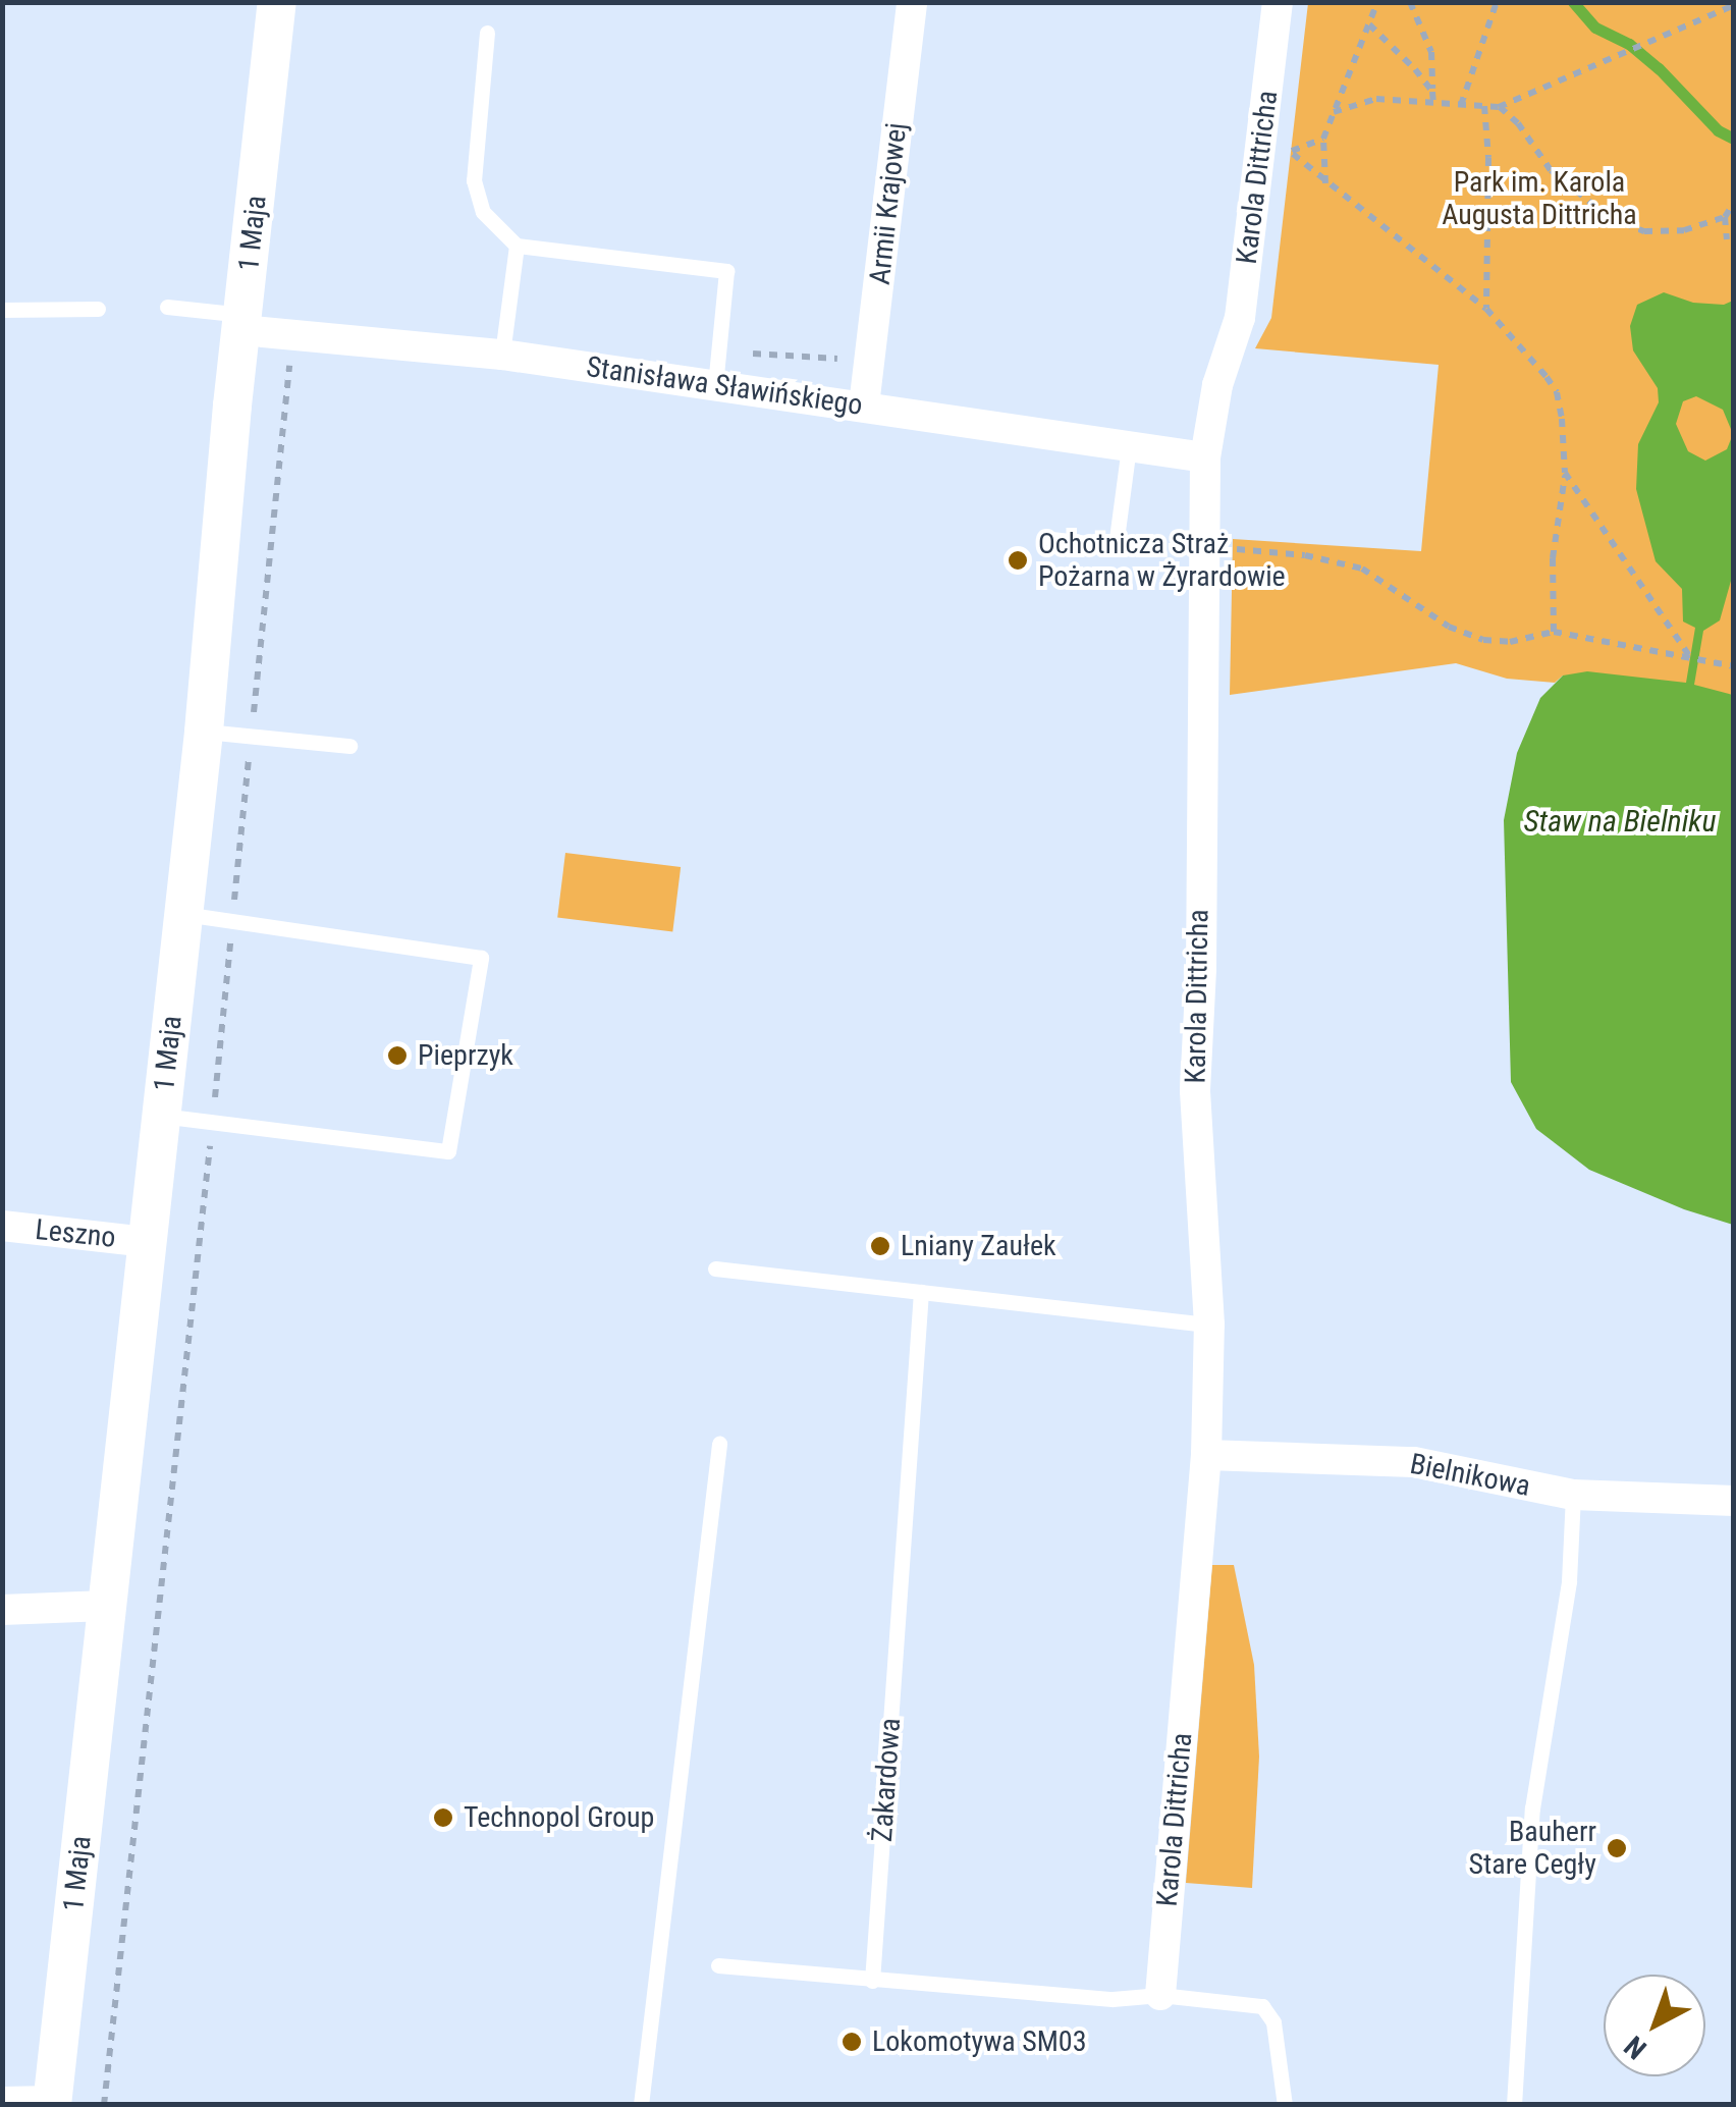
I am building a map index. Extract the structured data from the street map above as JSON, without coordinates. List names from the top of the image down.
{
  "streets": {
    "street": [
      "Karola Dittricha",
      "Armii Krajowej",
      "1 Maja",
      "Stanisława Sławińskiego",
      "Leszno",
      "Bielnikowa"
    ],
    "lane": ["Żakardowa"]
  },
  "crossings": [
    ["Karola Dittricha", "Stanisława Sławińskiego"],
    ["Karola Dittricha", "Bielnikowa"],
    ["Armii Krajowej", "Stanisława Sławińskiego"],
    ["1 Maja", "Stanisława Sławińskiego"],
    ["1 Maja", "Leszno"]
  ],
  "water": ["Staw na Bielniku"],
  "parks": ["Park im. Karola Augusta Dittricha"],
  "places": [
    "Ochotnicza Straż Pożarna w Żyrardowie",
    "Pieprzyk",
    "Lniany Zaułek",
    "Technopol Group",
    "Bauherr Stare Cegły",
    "Lokomotywa SM03"
  ],
  "north": "bottom left"
}
